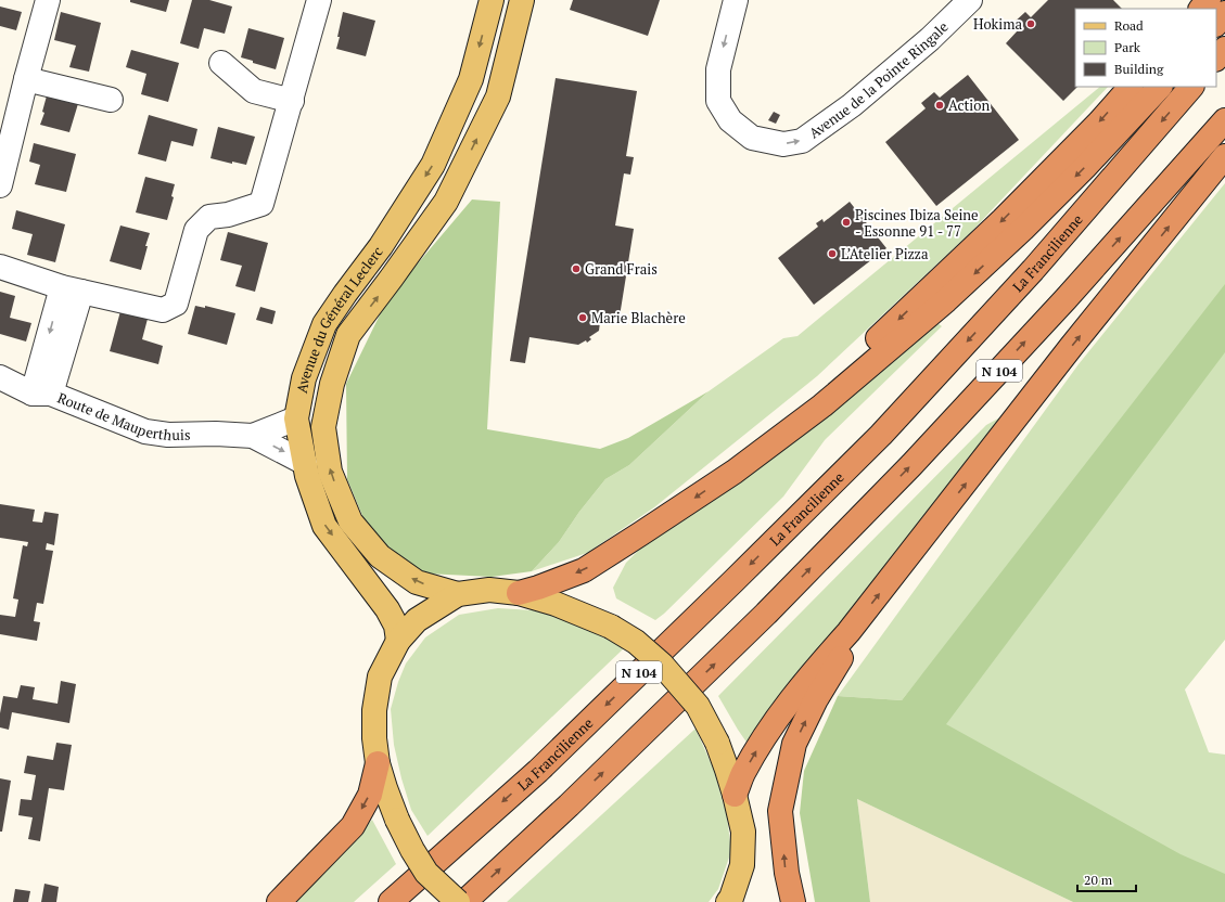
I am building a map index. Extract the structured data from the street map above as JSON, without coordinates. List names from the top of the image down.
{
  "streets": {
    "highway": ["La Francilienne", "N 104"],
    "main road": ["Avenue du Général Leclerc"],
    "street": ["Avenue de la Pointe Ringale", "Route de Mauperthuis"]
  },
  "crossings": [
    ["Avenue du Général Leclerc", "Route de Mauperthuis"]
  ],
  "places": [
    "Hokima",
    "Action",
    "Piscines Ibiza Seine - Essonne 91 - 77",
    "L’Atelier Pizza",
    "Grand Frais",
    "Marie Blachère"
  ],
  "legend": ["Road", "Park", "Building"],
  "scale_bar": "20 m"
}
